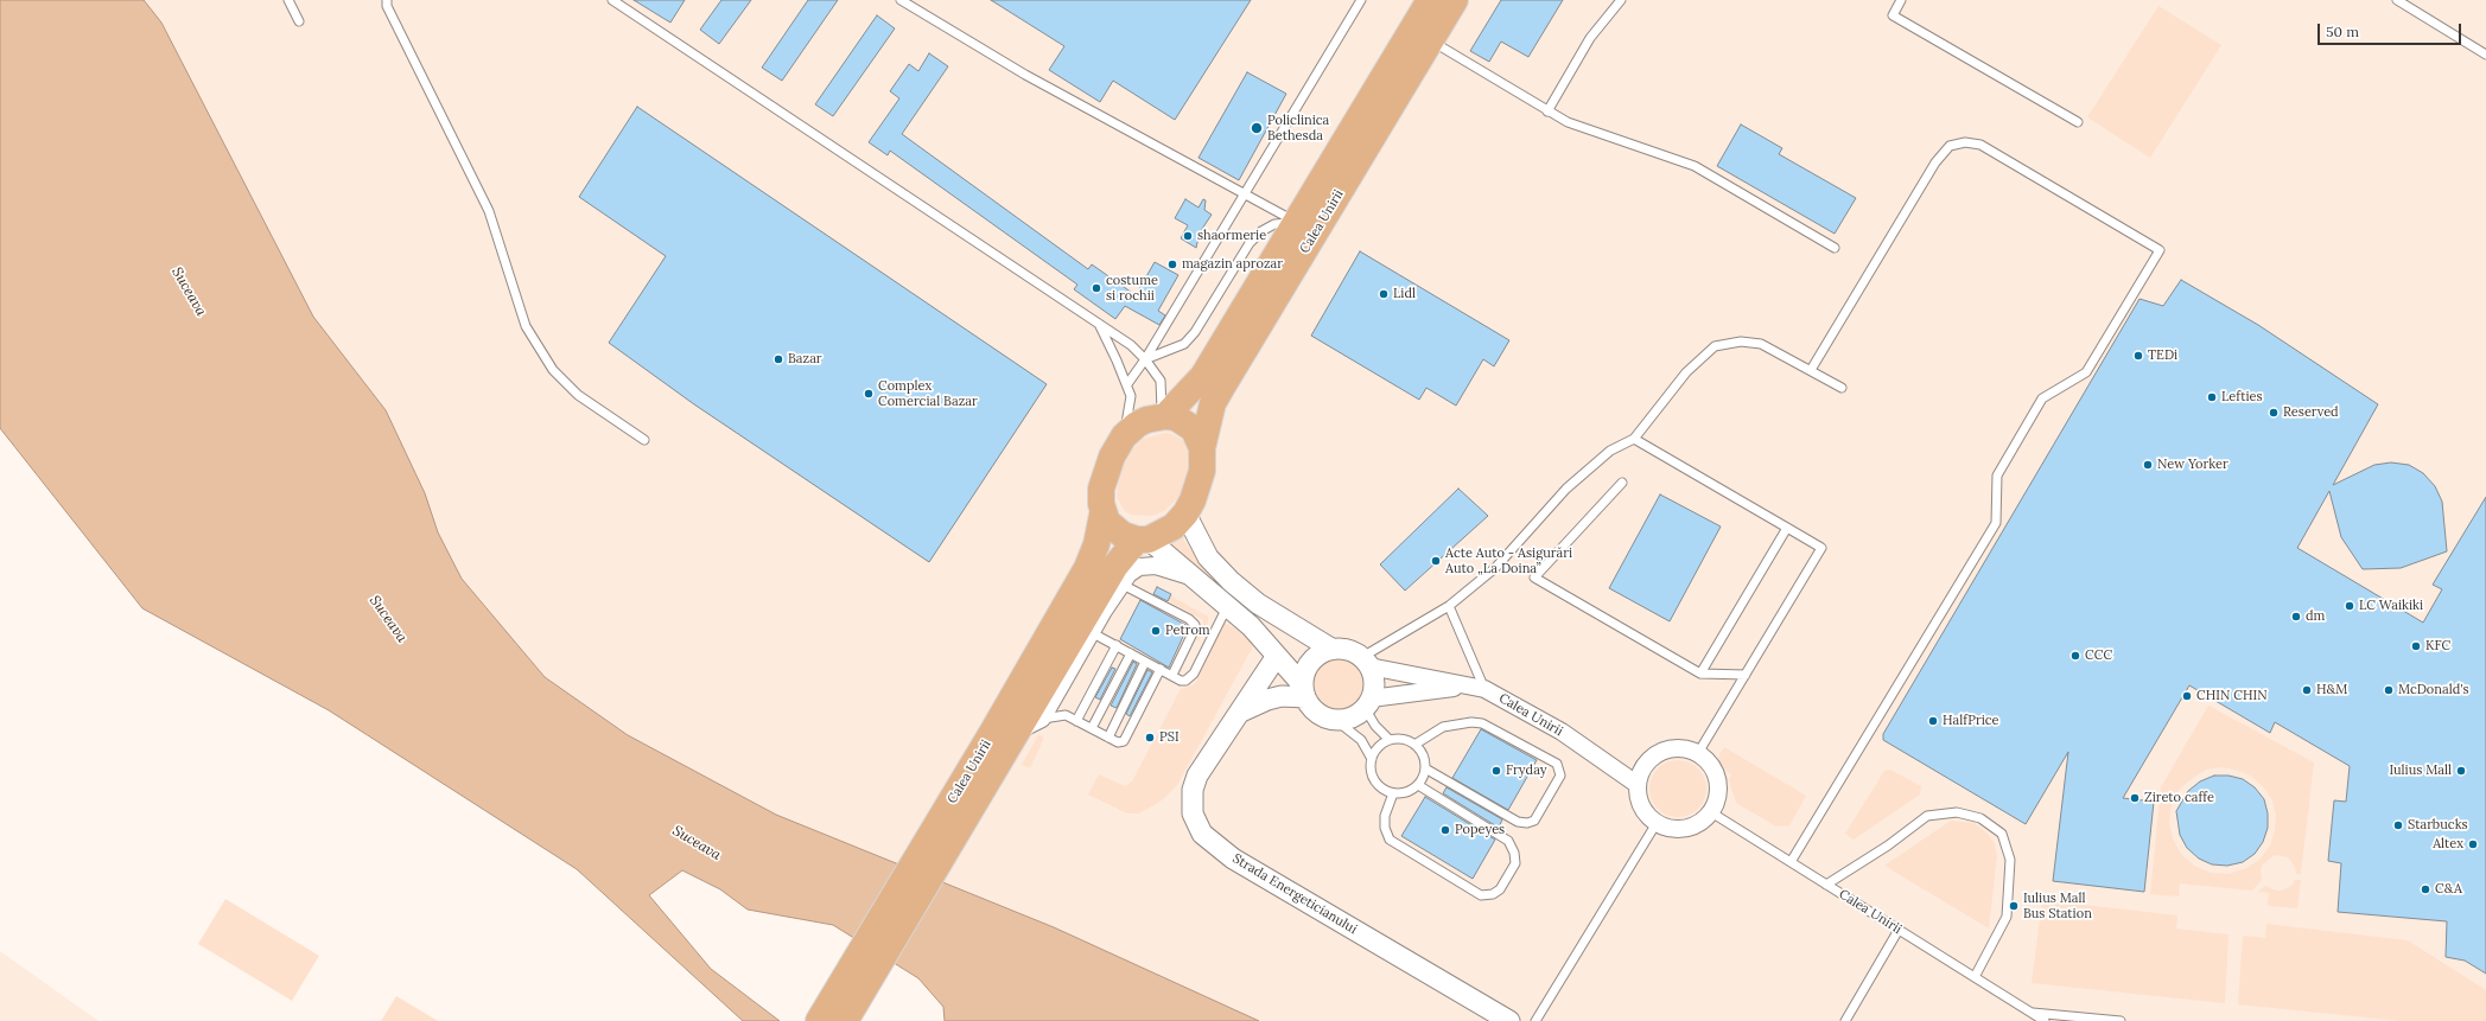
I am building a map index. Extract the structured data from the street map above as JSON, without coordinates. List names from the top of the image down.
{
  "streets": {
    "main road": ["Calea Unirii"],
    "street": ["Strada Energeticianului"]
  },
  "water": ["Suceava"],
  "places": [
    "Policlinica Bethesda",
    "shaormerie",
    "magazin aprozar",
    "costume si rochii",
    "Lidl",
    "TEDi",
    "Bazar",
    "Complex Comercial Bazar",
    "Lefties",
    "Reserved",
    "New Yorker",
    "Acte Auto - Asigurări Auto „La Doina”",
    "LC Waikiki",
    "dm",
    "Petrom",
    "KFC",
    "CCC",
    "H&M",
    "McDonald's",
    "CHIN CHIN",
    "HalfPrice",
    "PSI",
    "Fryday",
    "Iulius Mall",
    "Zireto caffe",
    "Starbucks",
    "Popeyes",
    "Altex",
    "C&A",
    "Iulius Mall Bus Station"
  ],
  "scale_bar": "50 m"
}
